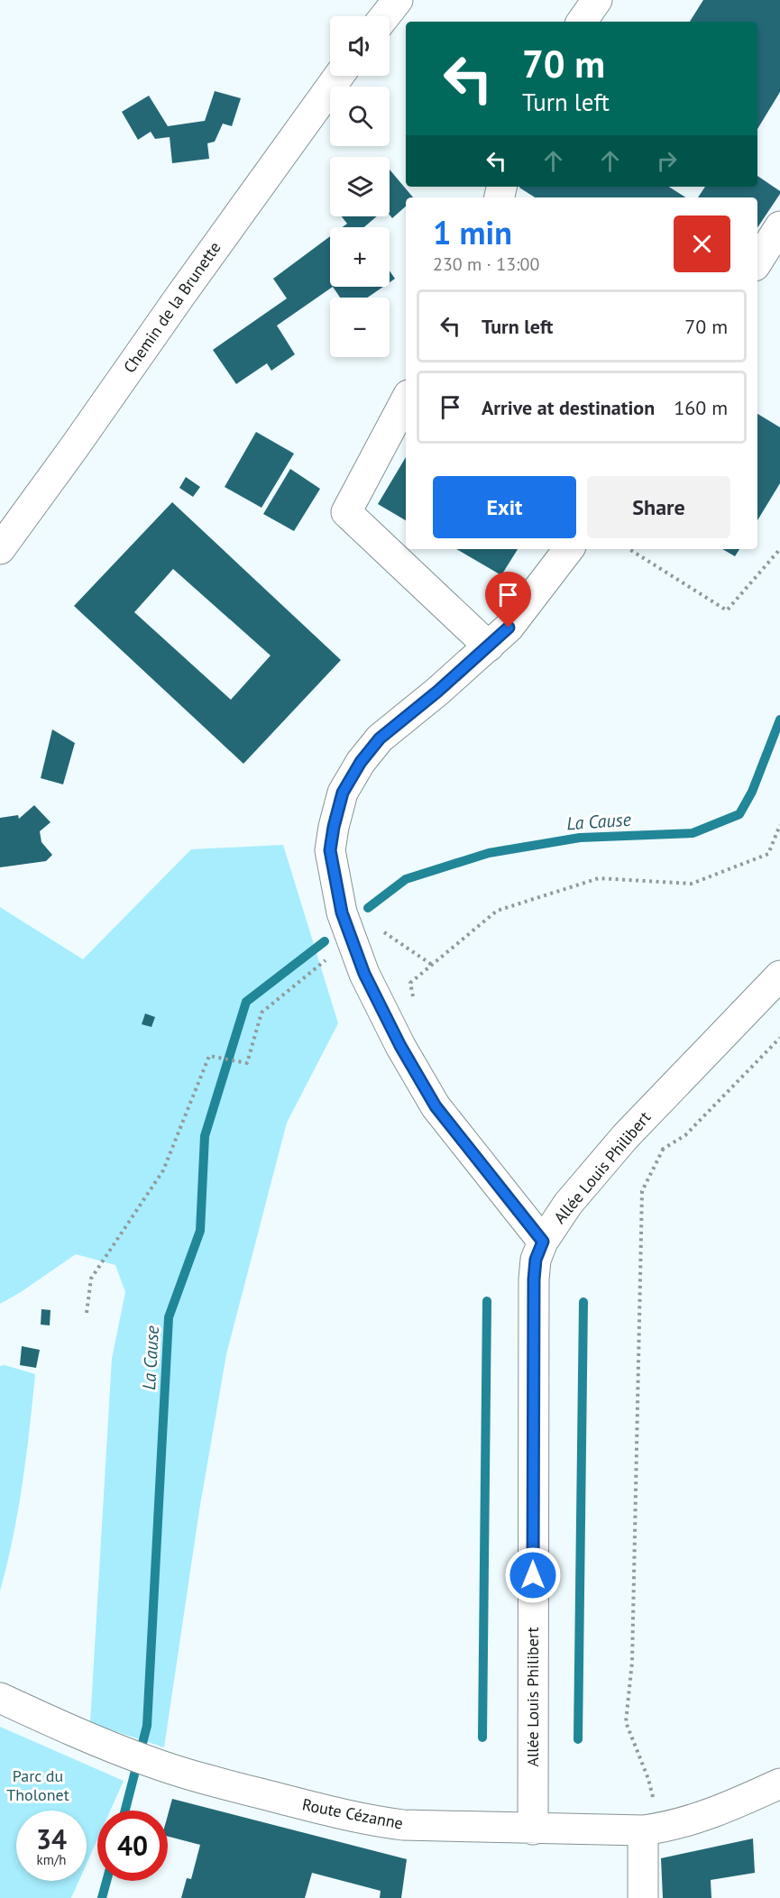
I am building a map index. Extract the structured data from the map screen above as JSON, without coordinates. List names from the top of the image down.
{
  "streets": {
    "street": ["Chemin de la Brunette", "Allée Louis Philibert", "Route Cézanne"]
  },
  "crossings": [
    ["Allée Louis Philibert", "Route Cézanne"]
  ],
  "water": ["La Cause"],
  "parks": ["Parc du Tholonet"],
  "page": {
    "map_buttons": ["+", "−"],
    "turn": ["70 m", "Turn left"],
    "heading": ["1 min", "230 m · 13:00"],
    "list": [
      {
        "name": "Turn left",
        "value": "70 m"
      },
      {
        "name": "Arrive at destination",
        "value": "160 m"
      }
    ],
    "buttons": ["Exit", "Share"],
    "speed": "34 km/h",
    "limit": "40"
  }
}
